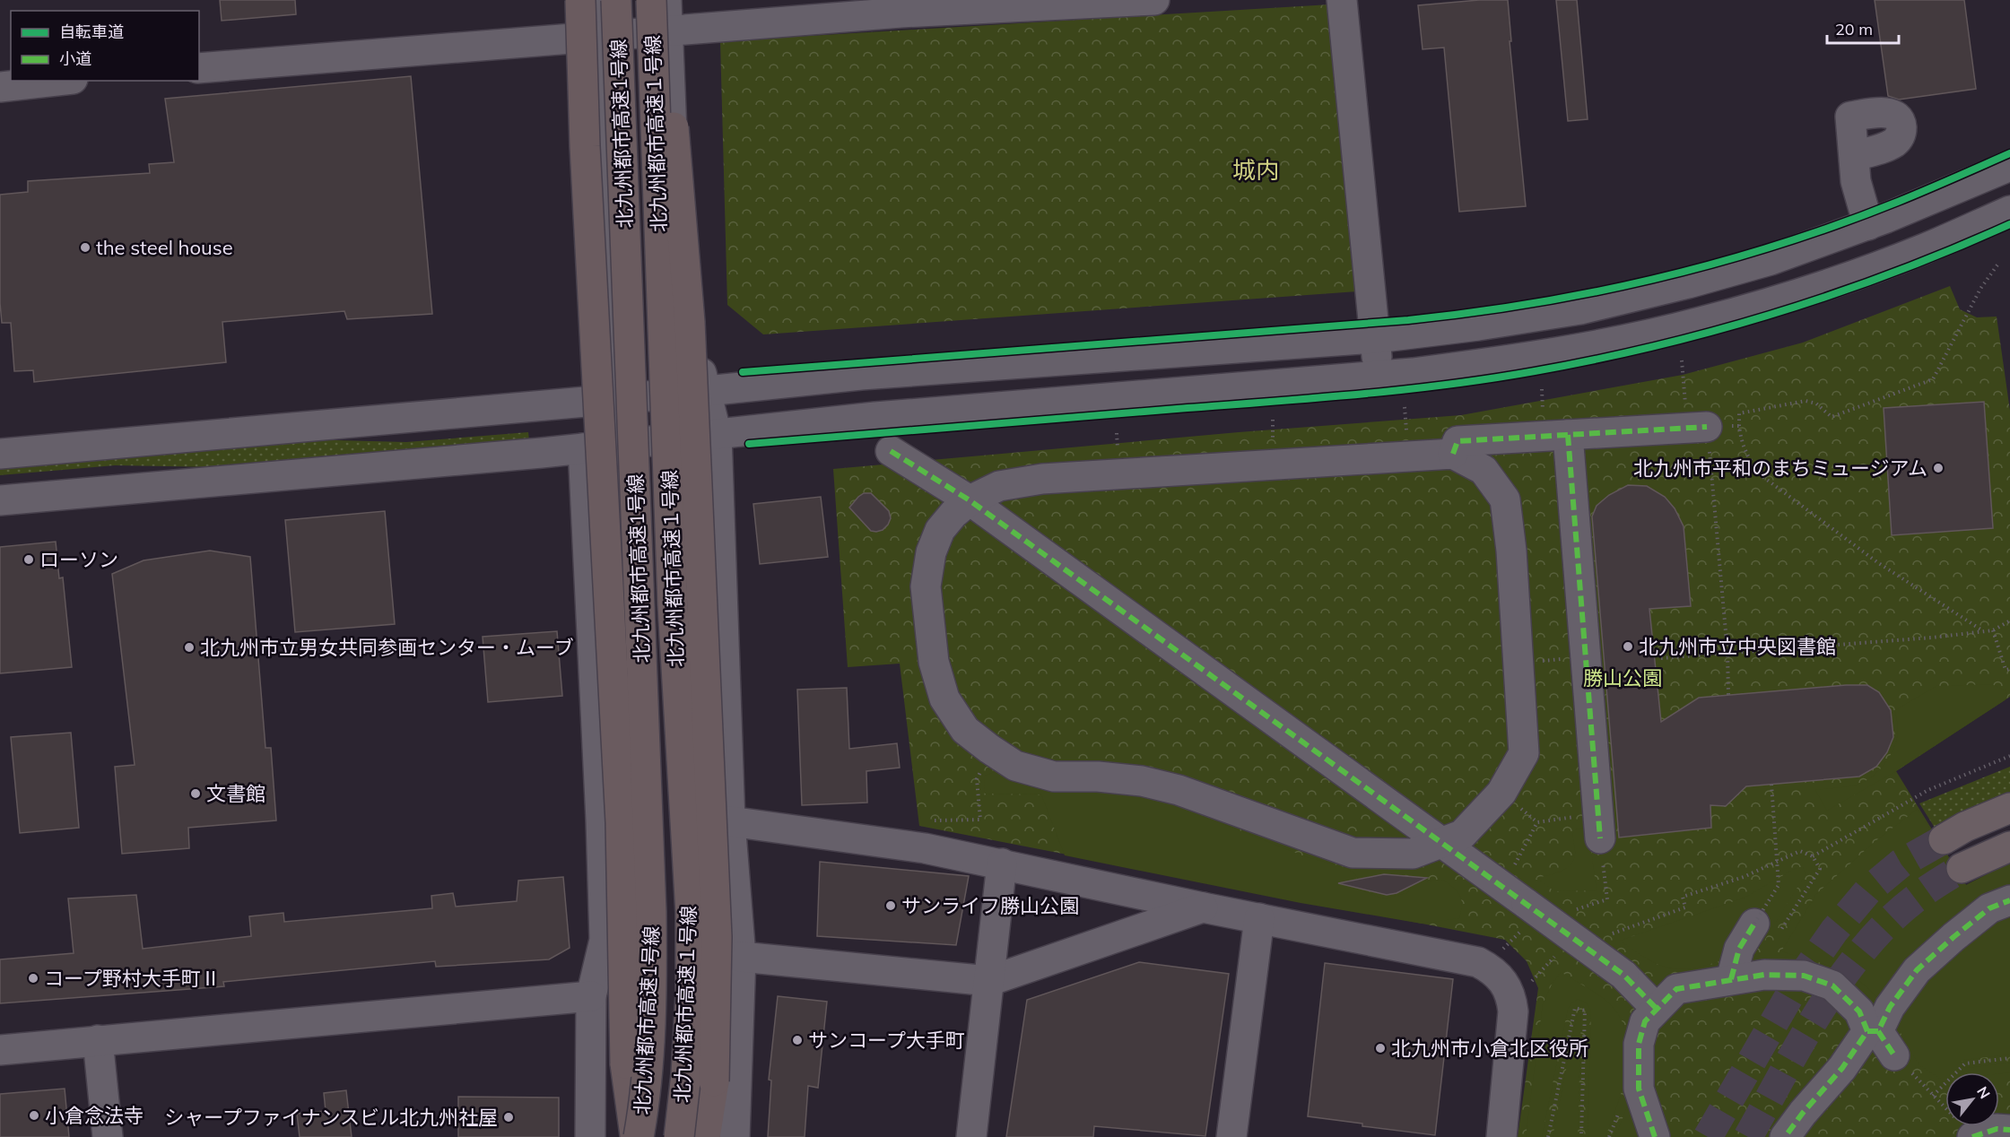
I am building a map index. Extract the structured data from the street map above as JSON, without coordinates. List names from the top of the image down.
{
  "streets": {
    "highway": ["北九州都市高速1号線", "北九州都市高速１号線"]
  },
  "districts": ["城内"],
  "parks": ["勝山公園"],
  "places": [
    "the steel house",
    "北九州市平和のまちミュージアム",
    "ローソン",
    "北九州市立中央図書館",
    "北九州市立男女共同参画センター・ムーブ",
    "文書館",
    "サンライフ勝山公園",
    "コープ野村大手町Ⅱ",
    "サンコープ大手町",
    "北九州市小倉北区役所",
    "小倉念法寺",
    "シャープファイナンスビル北九州社屋"
  ],
  "legend": ["自転車道", "小道"],
  "scale_bar": "20 m",
  "north": "top right"
}
